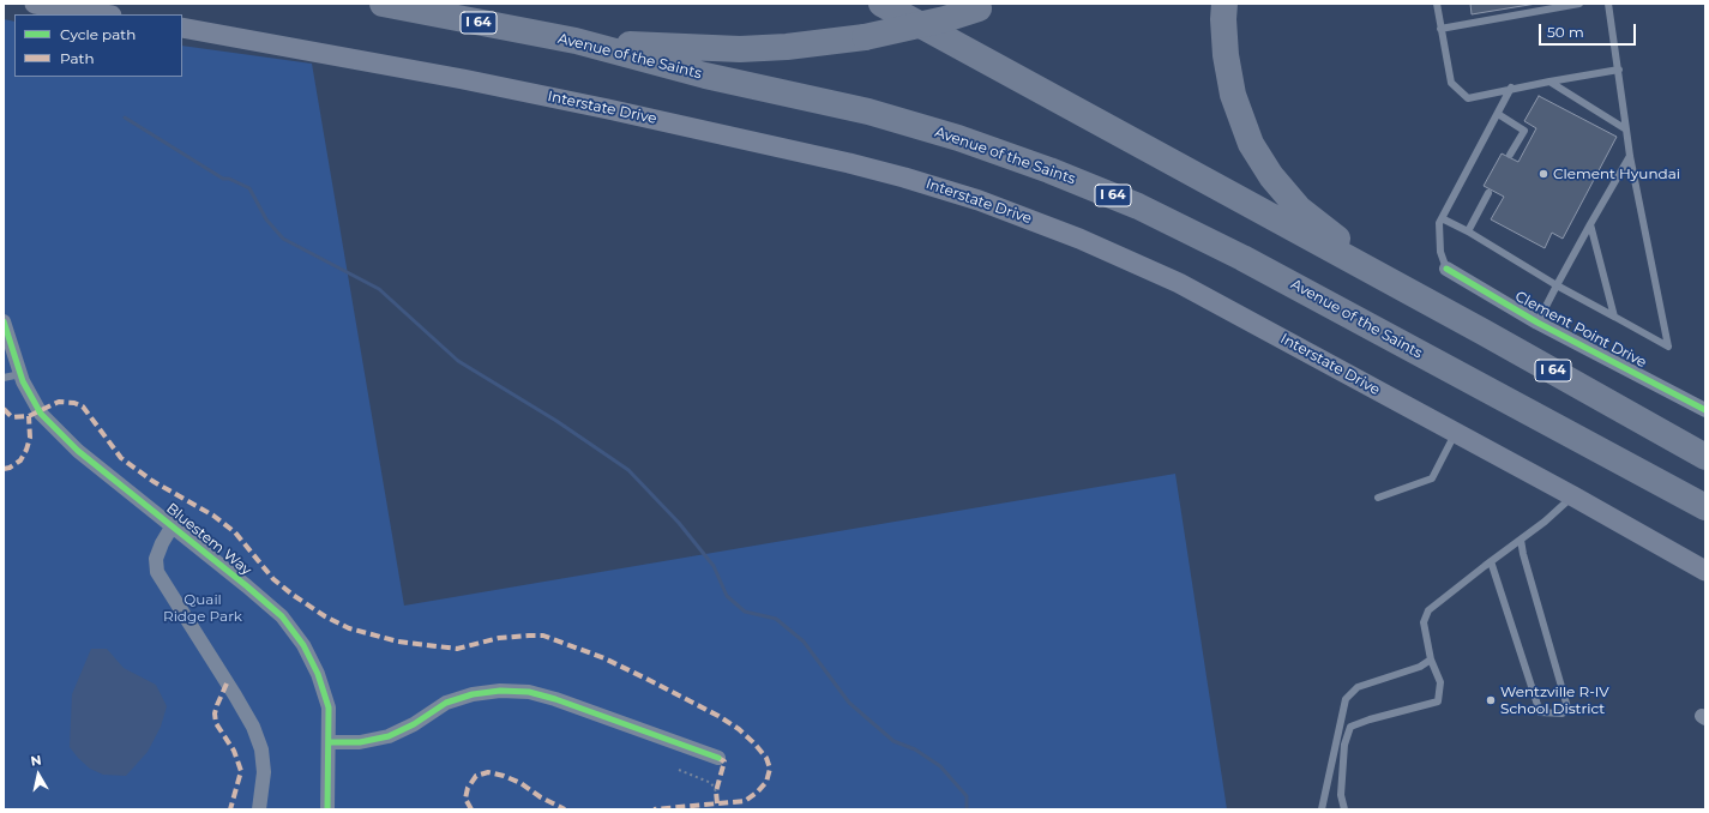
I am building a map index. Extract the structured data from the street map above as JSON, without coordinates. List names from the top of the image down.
{
  "streets": {
    "highway": ["I 64", "Avenue of the Saints"],
    "main road": ["Interstate Drive"],
    "street": ["Clement Point Drive", "Bluestem Way"]
  },
  "parks": ["Quail Ridge Park"],
  "places": ["Clement Hyundai", "Wentzville R-IV School District"],
  "legend": ["Cycle path", "Path"],
  "scale_bar": "50 m",
  "north": "top"
}
